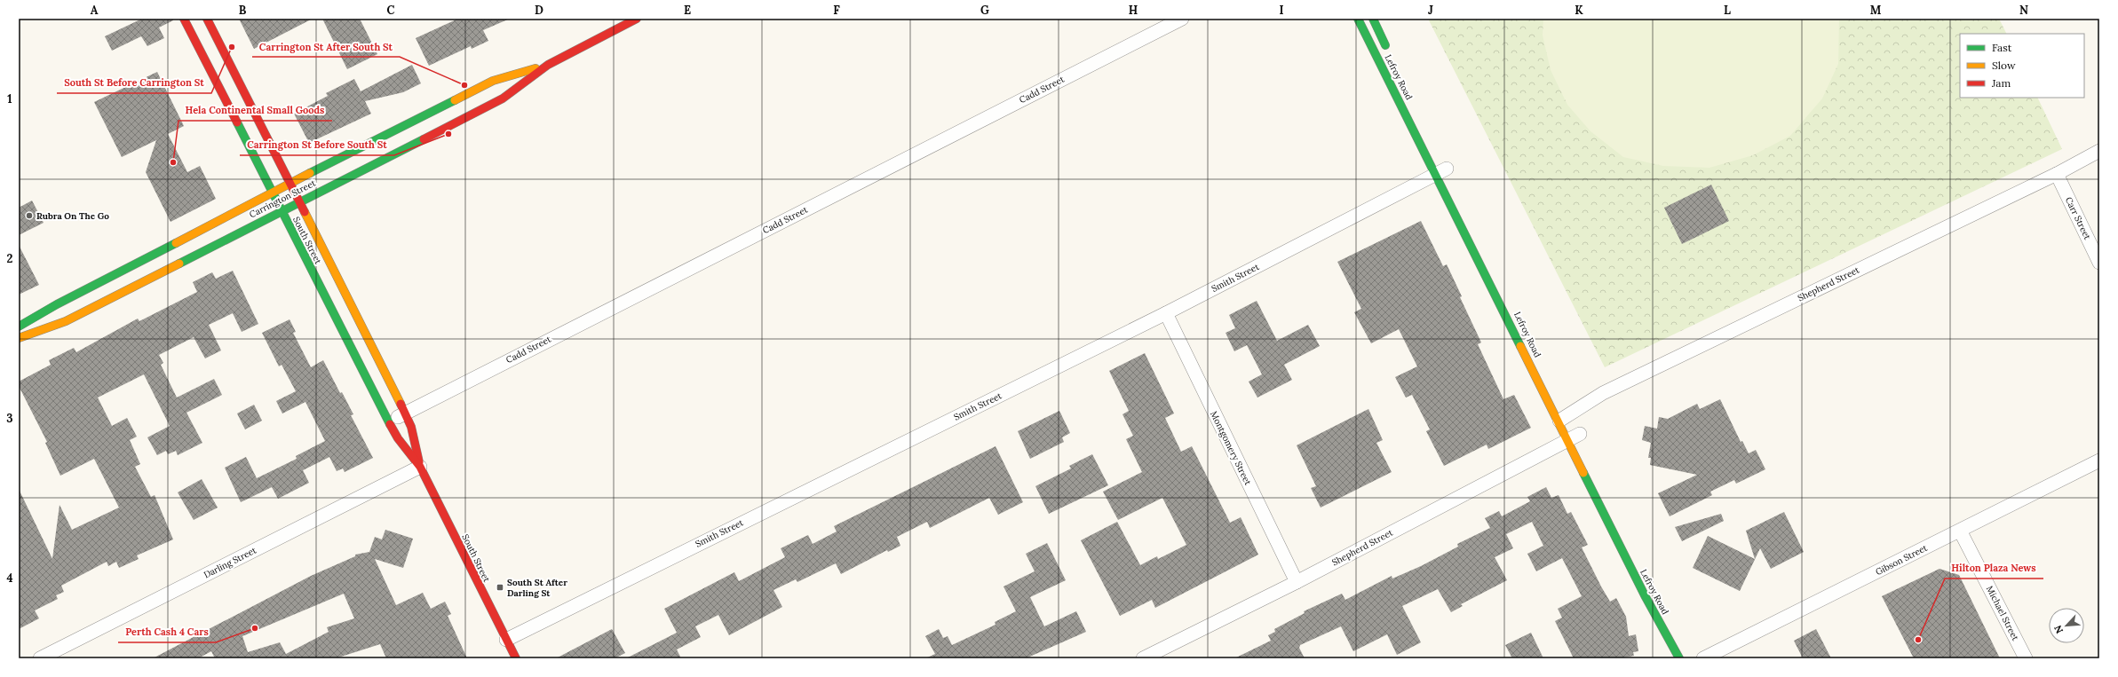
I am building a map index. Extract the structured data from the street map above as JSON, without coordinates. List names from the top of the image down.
{
  "streets": {
    "main road": ["Lefroy Road", "Carrington Street", "South Street"],
    "street": [
      "Cadd Street",
      "Carr Street",
      "Smith Street",
      "Shepherd Street",
      "Montgomery Street",
      "Gibson Street",
      "Darling Street",
      "Michael Street"
    ]
  },
  "crossings": [
    ["Lefroy Road", "Smith Street"],
    ["Lefroy Road", "Shepherd Street"],
    ["Cadd Street", "South Street"],
    ["Carrington Street", "South Street"],
    ["Carr Street", "Shepherd Street"],
    ["South Street", "Smith Street"],
    ["South Street", "Darling Street"],
    ["Smith Street", "Montgomery Street"],
    ["Shepherd Street", "Montgomery Street"],
    ["Gibson Street", "Michael Street"]
  ],
  "places": {
    "other": [
      "South St Before Carrington St",
      "Carrington St After South St",
      "Carrington St Before South St",
      "Hela Continental Small Goods",
      "Rubra On The Go",
      "Perth Cash 4 Cars",
      "Hilton Plaza News"
    ],
    "transit": ["South St After Darling St"]
  },
  "legend": ["Fast", "Slow", "Jam"],
  "north": "bottom left",
  "grid": {
    "columns": [
      "A",
      "B",
      "C",
      "D",
      "E",
      "F",
      "G",
      "H",
      "I",
      "J",
      "K",
      "L",
      "M",
      "N"
    ],
    "rows": [
      "1",
      "2",
      "3",
      "4"
    ]
  }
}
